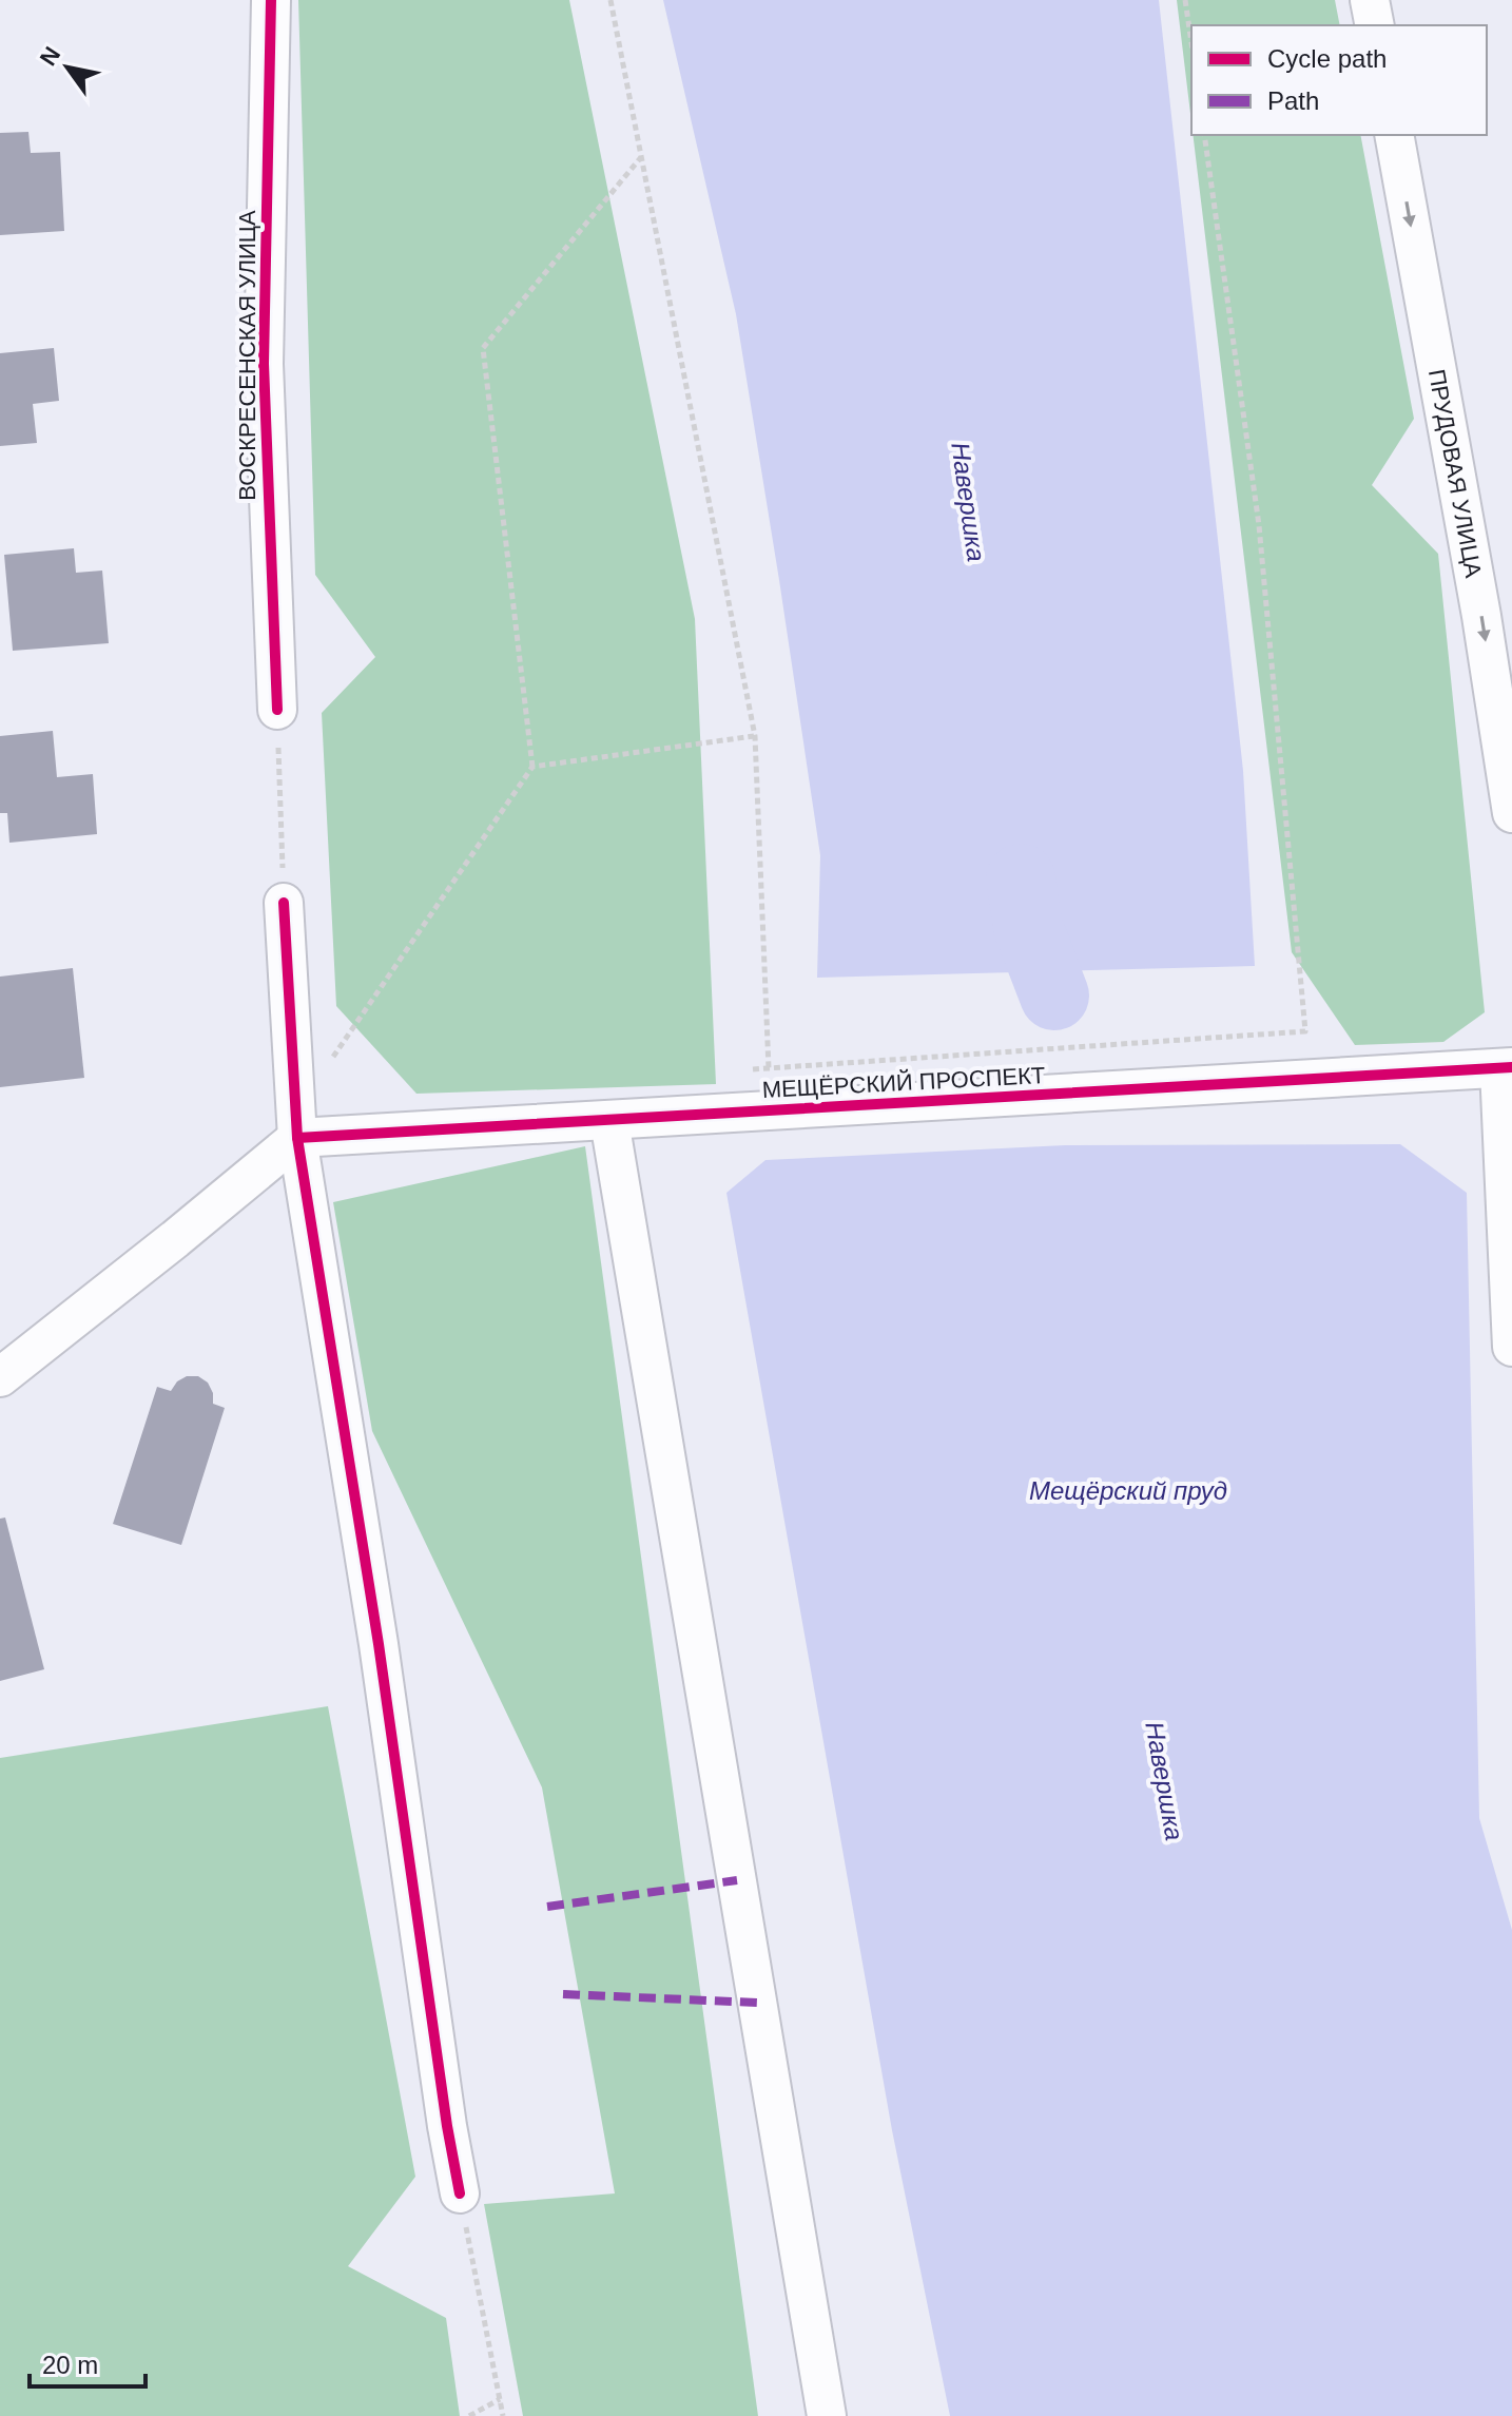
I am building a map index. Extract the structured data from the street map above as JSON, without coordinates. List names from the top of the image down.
{
  "streets": {
    "street": ["ВОСКРЕСЕНСКАЯ УЛИЦА", "ПРУДОВАЯ УЛИЦА", "МЕЩЁРСКИЙ ПРОСПЕКТ"]
  },
  "one_way": ["ПРУДОВАЯ УЛИЦА"],
  "water": ["Навершка", "Мещёрский пруд"],
  "legend": ["Cycle path", "Path"],
  "scale_bar": "20 m",
  "north": "top left"
}
